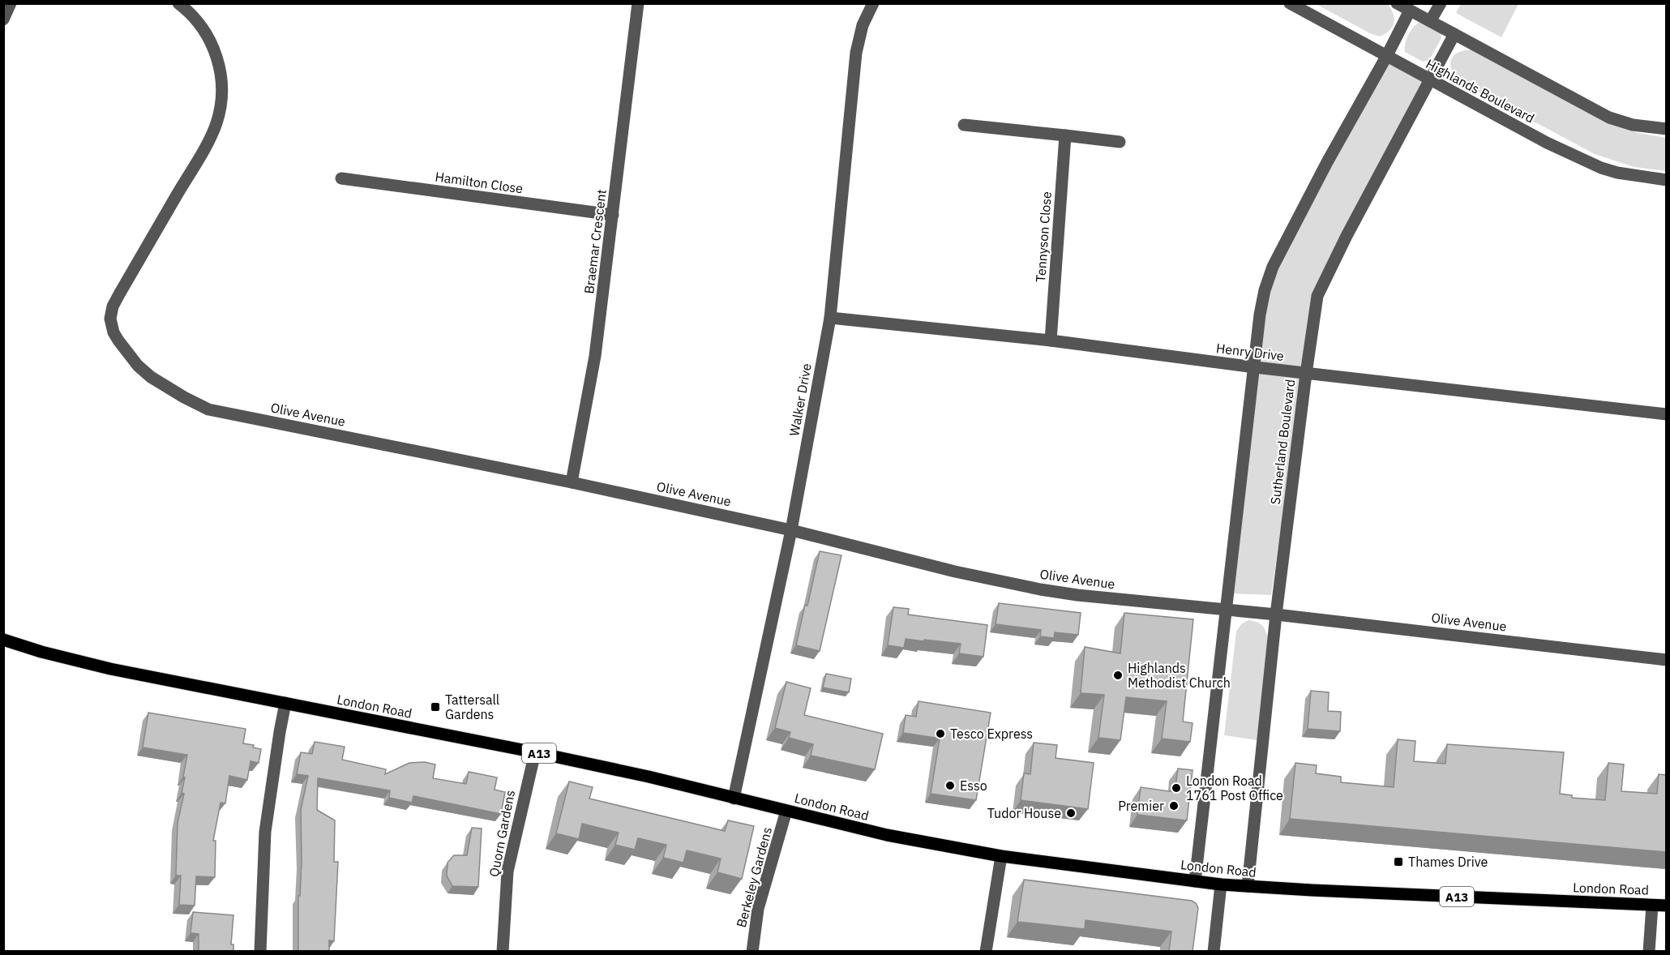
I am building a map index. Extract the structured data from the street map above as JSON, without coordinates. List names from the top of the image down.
{
  "streets": {
    "main road": ["London Road", "A13"],
    "street": [
      "Highlands Boulevard",
      "Hamilton Close",
      "Tennyson Close",
      "Braemar Crescent",
      "Henry Drive",
      "Walker Drive",
      "Olive Avenue",
      "Sutherland Boulevard",
      "Quorn Gardens",
      "Berkeley Gardens"
    ]
  },
  "crossings": [
    ["Highlands Boulevard", "Sutherland Boulevard"],
    ["Hamilton Close", "Braemar Crescent"],
    ["Tennyson Close", "Henry Drive"],
    ["Braemar Crescent", "Olive Avenue"],
    ["Henry Drive", "Walker Drive"],
    ["Henry Drive", "Sutherland Boulevard"],
    ["Walker Drive", "Olive Avenue"],
    ["Walker Drive", "London Road"],
    ["Olive Avenue", "Sutherland Boulevard"],
    ["Sutherland Boulevard", "London Road"],
    ["London Road", "Quorn Gardens"],
    ["London Road", "Berkeley Gardens"]
  ],
  "places": {
    "other": [
      "Highlands Methodist Church",
      "Tesco Express",
      "Esso",
      "London Road 1761 Post Office",
      "Premier",
      "Tudor House"
    ],
    "transit": ["Tattersall Gardens", "Thames Drive"]
  }
}
